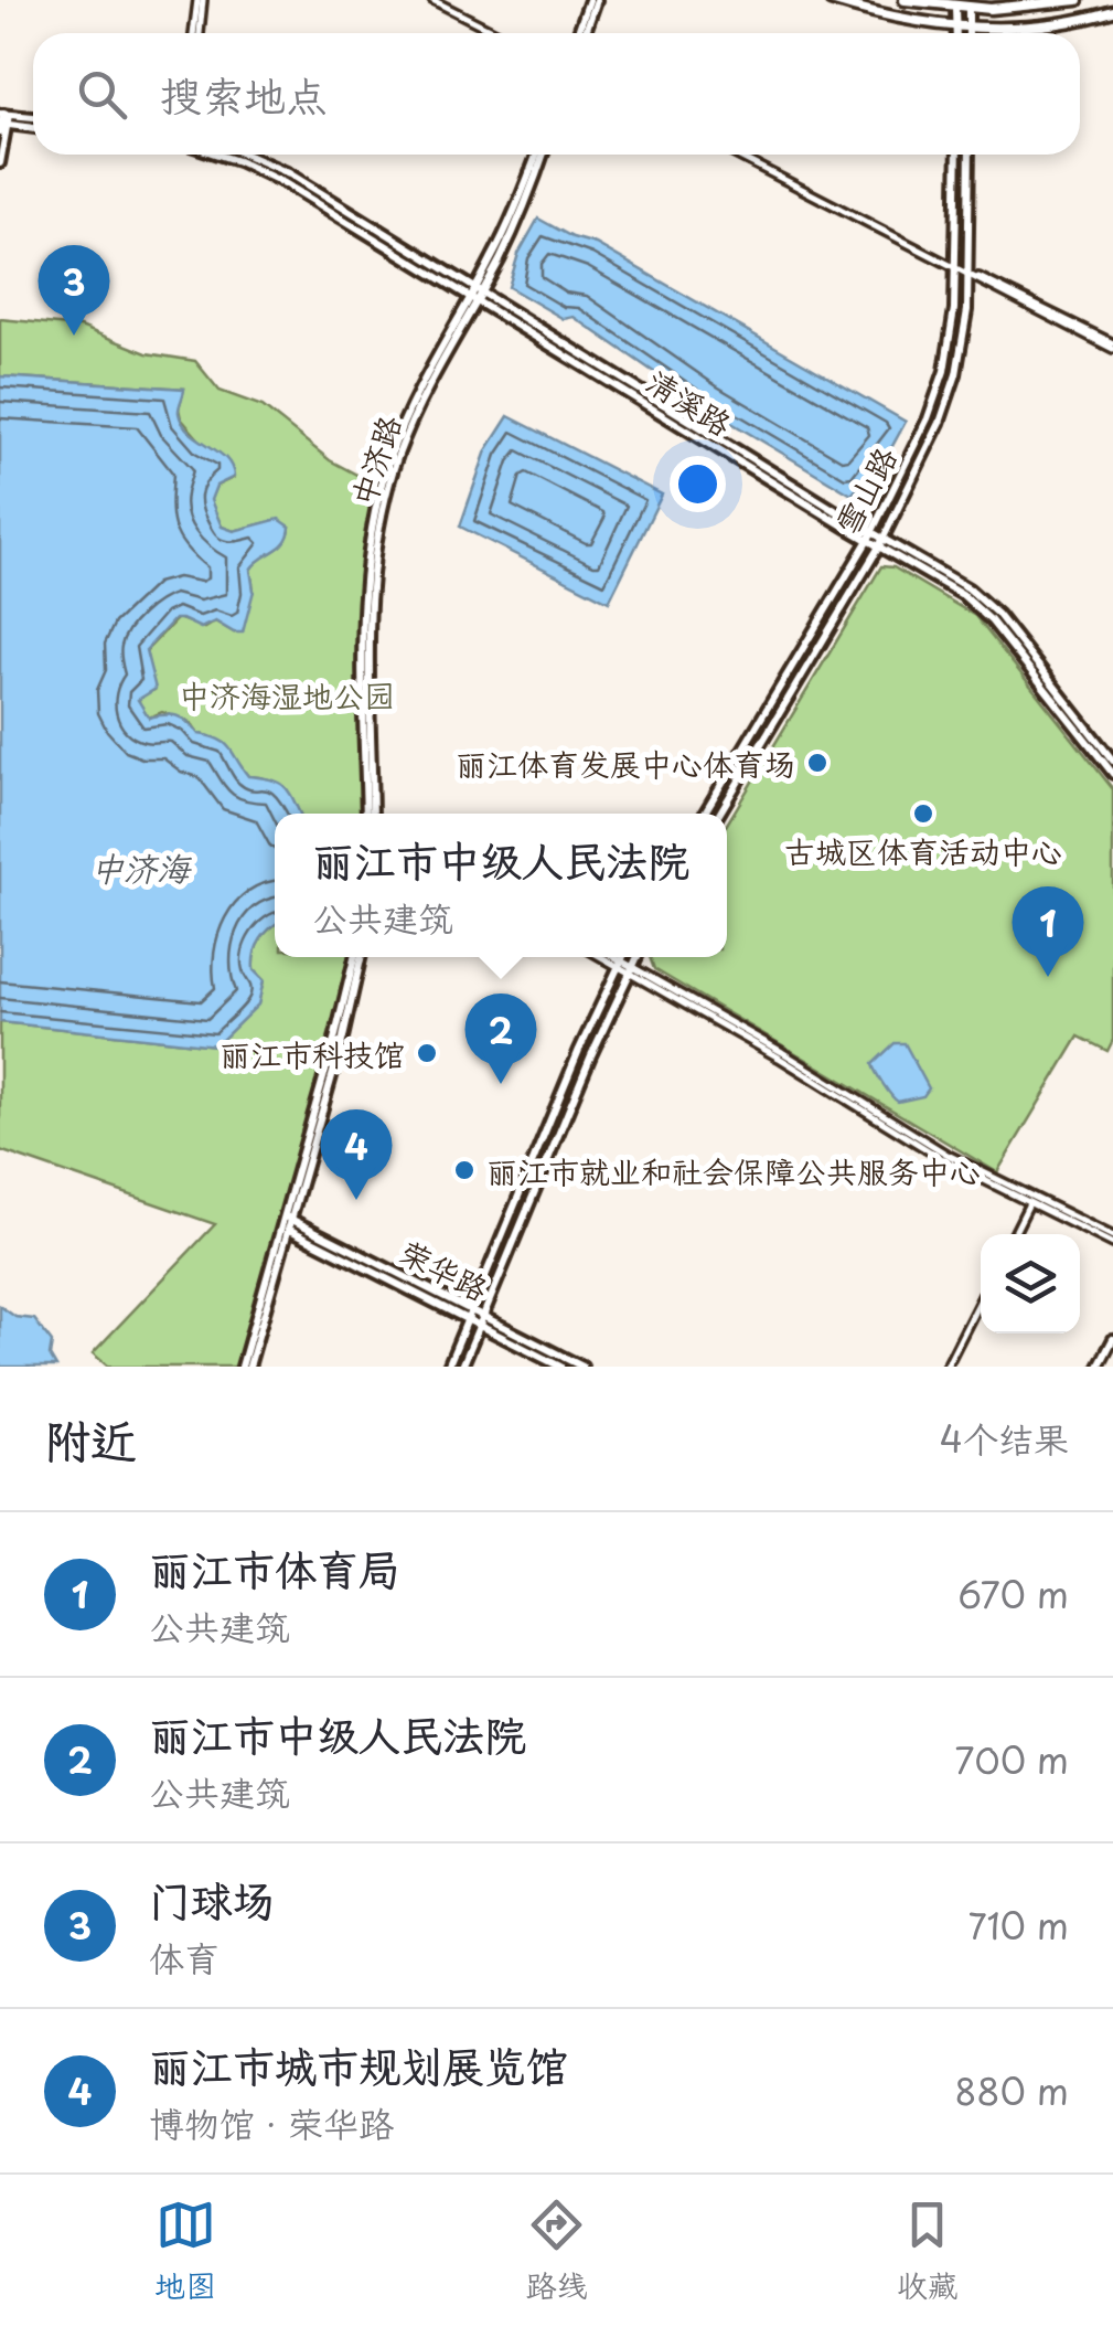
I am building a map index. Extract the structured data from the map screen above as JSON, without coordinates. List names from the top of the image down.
{
  "streets": {
    "street": [
      "清溪路",
      "中济路",
      "雪山路",
      "荣华路"
    ]
  },
  "crossings": [
    ["清溪路", "中济路"],
    ["清溪路", "雪山路"]
  ],
  "water": ["中济海"],
  "parks": ["中济海湿地公园"],
  "places": [
    "丽江体育发展中心体育场",
    "古城区体育活动中心",
    "丽江市科技馆",
    "丽江市就业和社会保障公共服务中心"
  ],
  "page": {
    "search": "搜索地点",
    "pins": [
      "3",
      "1",
      "2",
      "4"
    ],
    "popup": ["丽江市中级人民法院", "公共建筑"],
    "heading": ["附近", "4个结果"],
    "list": [
      {
        "mark": "1",
        "name": "丽江市体育局",
        "note": "公共建筑",
        "value": "670 m"
      },
      {
        "mark": "2",
        "name": "丽江市中级人民法院",
        "note": "公共建筑",
        "value": "700 m"
      },
      {
        "mark": "3",
        "name": "门球场",
        "note": "体育",
        "value": "710 m"
      },
      {
        "mark": "4",
        "name": "丽江市城市规划展览馆",
        "note": "博物馆 · 荣华路",
        "value": "880 m"
      }
    ],
    "nav": ["地图", "路线", "收藏"]
  }
}
